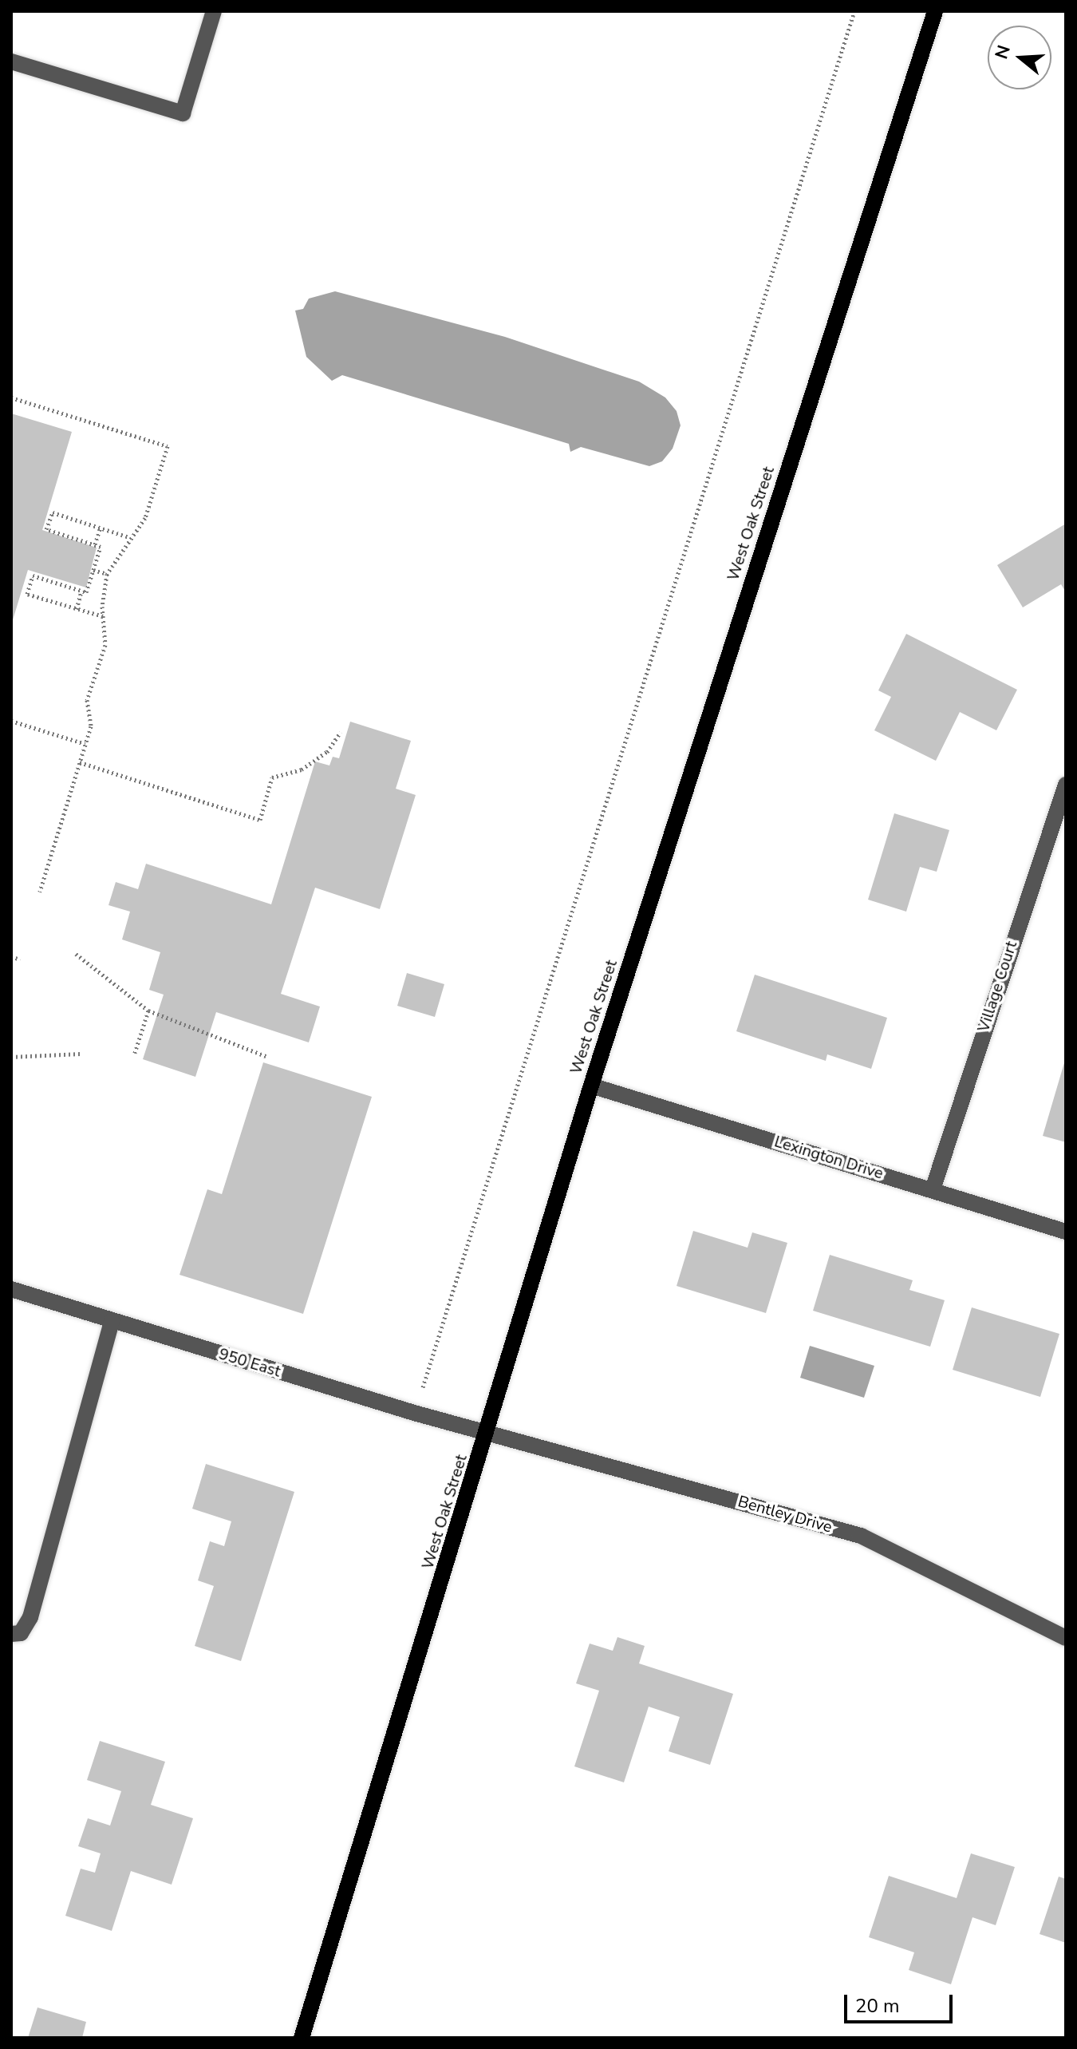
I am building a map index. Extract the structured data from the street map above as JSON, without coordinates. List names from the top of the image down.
{
  "streets": {
    "main road": ["West Oak Street"],
    "street": [
      "Village Court",
      "Lexington Drive",
      "950 East",
      "Bentley Drive"
    ]
  },
  "crossings": [
    ["West Oak Street", "Lexington Drive"],
    ["West Oak Street", "950 East"],
    ["West Oak Street", "Bentley Drive"],
    ["Village Court", "Lexington Drive"],
    ["950 East", "Bentley Drive"]
  ],
  "scale_bar": "20 m",
  "north": "left"
}
